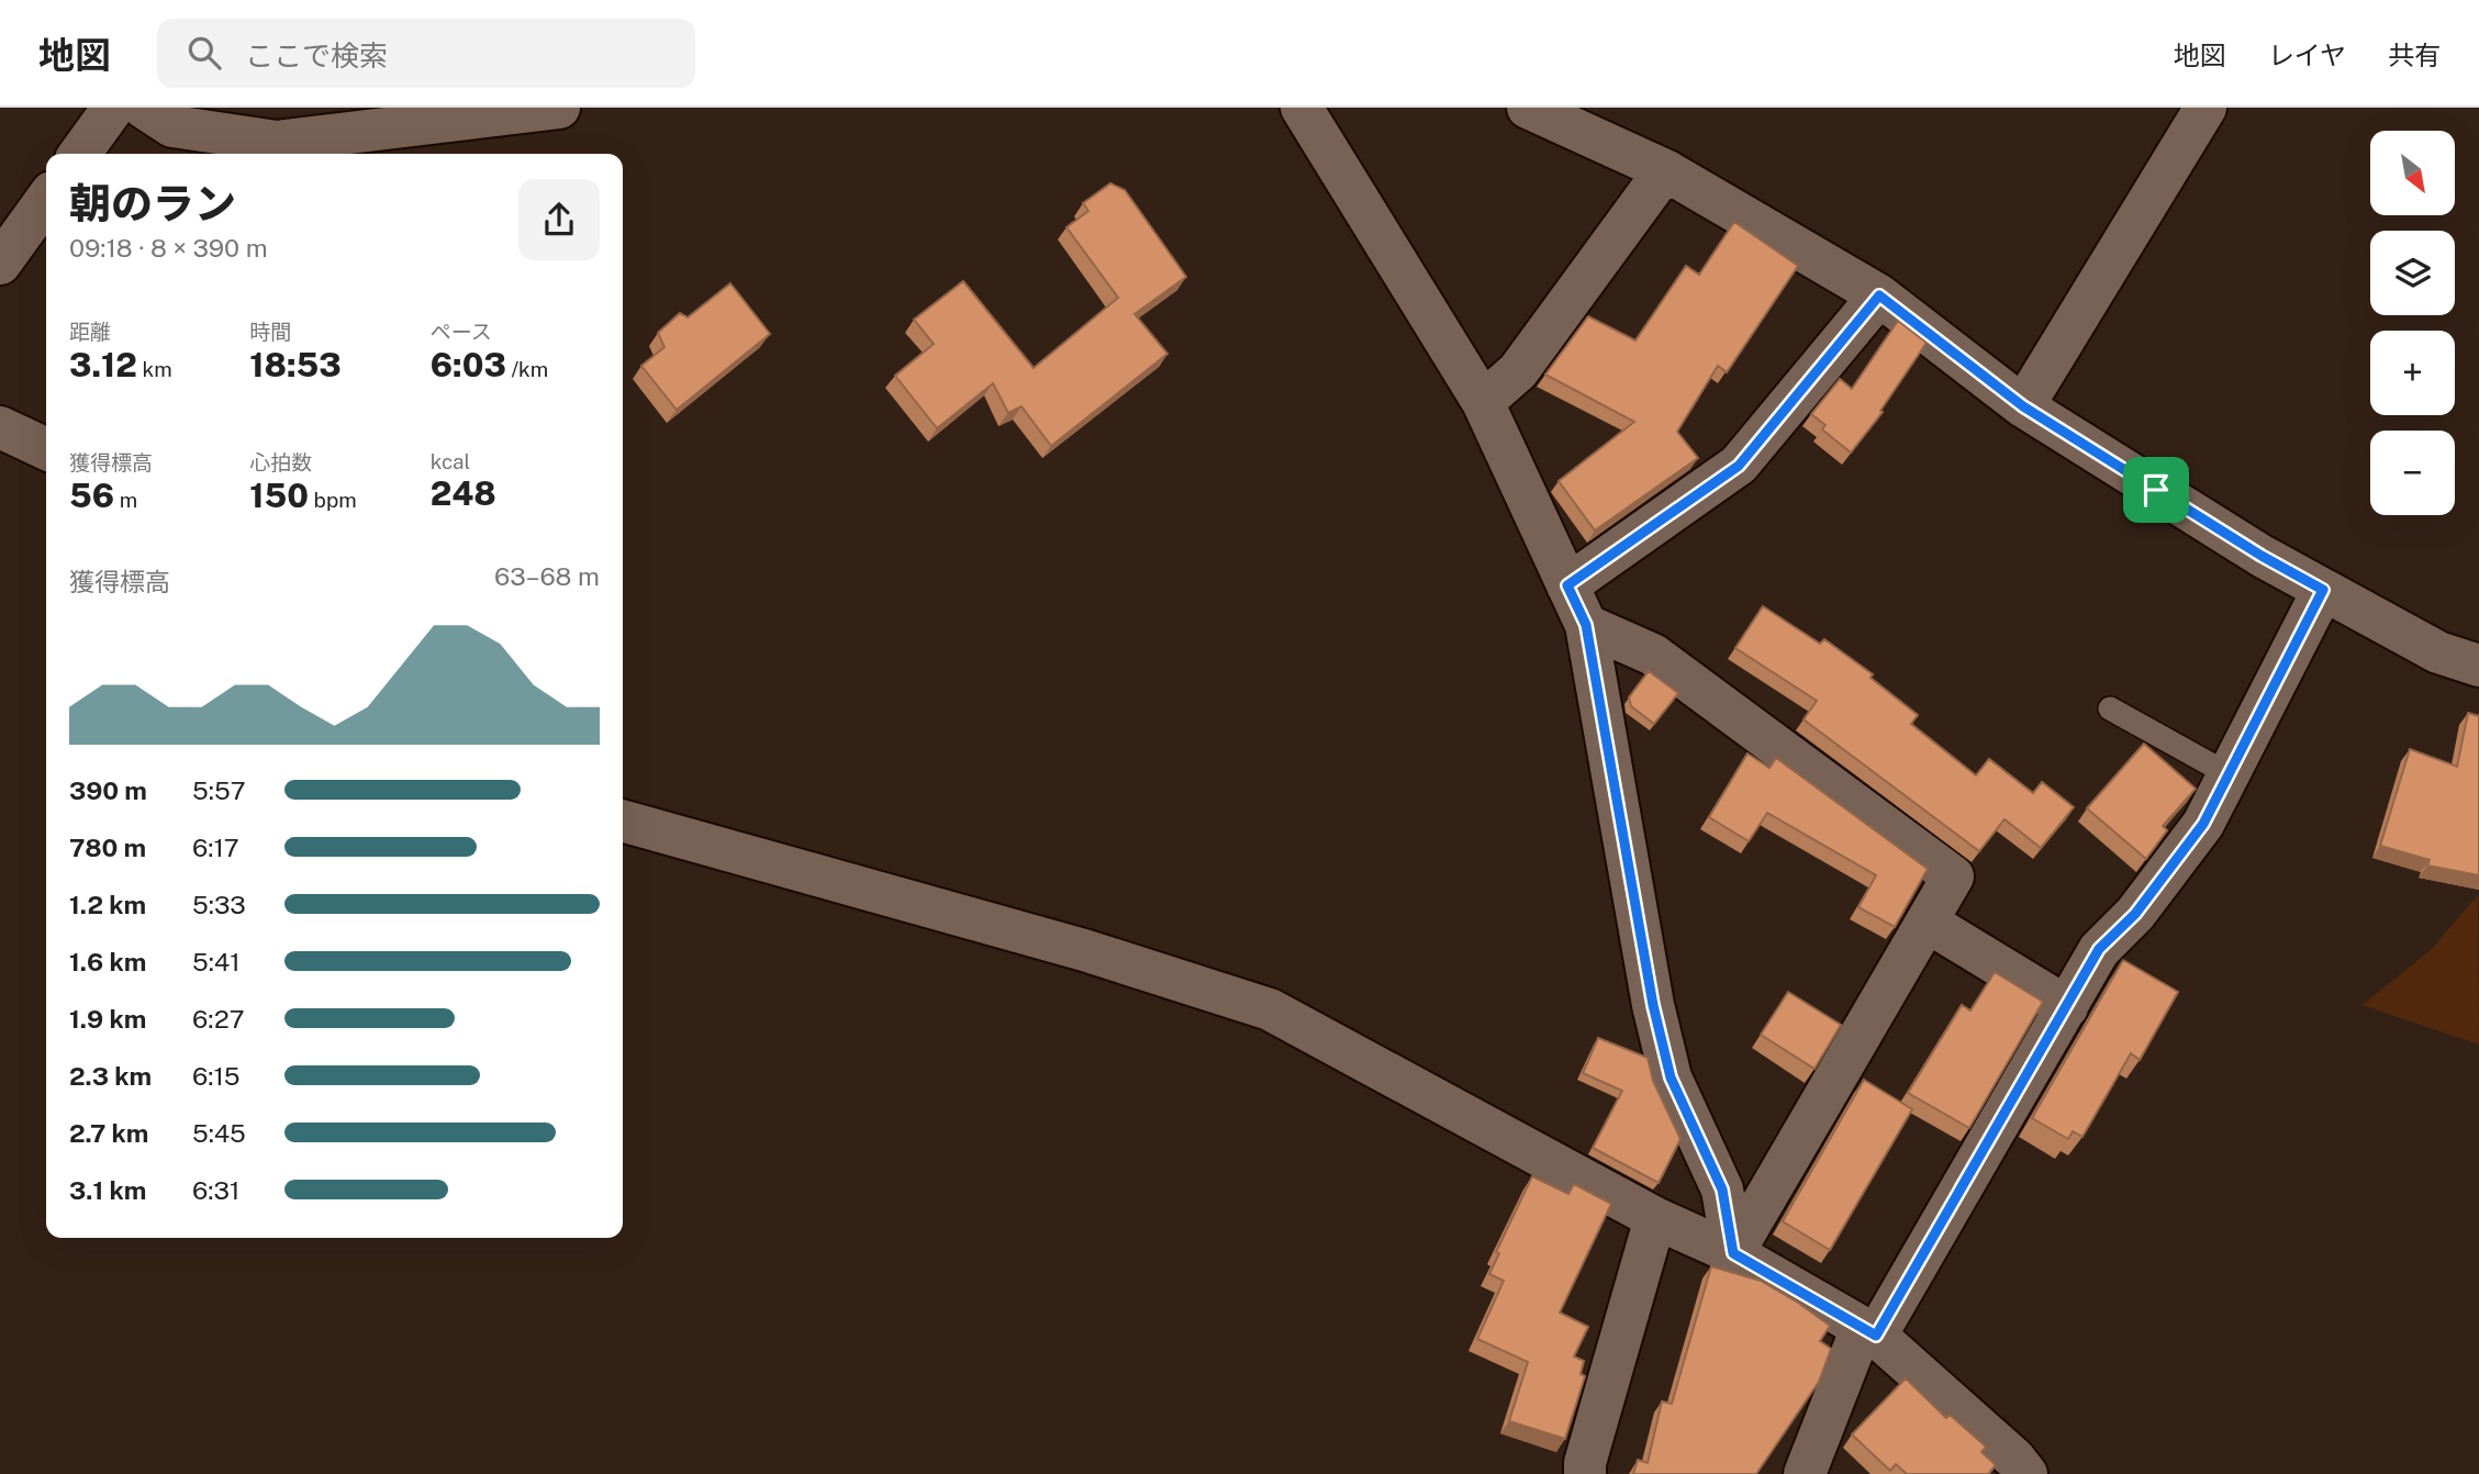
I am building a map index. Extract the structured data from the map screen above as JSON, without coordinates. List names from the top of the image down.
{
  "north": "bottom right",
  "page": {
    "header": "地図",
    "search": "ここで検索",
    "nav": ["地図", "レイヤ", "共有"],
    "map_buttons": ["+", "−"],
    "heading": ["朝のラン", "09:18 · 8 × 390 m"],
    "stats": [
      ["距離", "3.12 km"],
      ["時間", "18:53"],
      ["ペース", "6:03 /km"],
      ["獲得標高", "56 m"],
      ["心拍数", "150 bpm"],
      ["kcal", "248"]
    ],
    "chart": ["獲得標高", "63–68 m"],
    "list": [
      {
        "name": "390 m",
        "note": "5:57"
      },
      {
        "name": "780 m",
        "note": "6:17"
      },
      {
        "name": "1.2 km",
        "note": "5:33"
      },
      {
        "name": "1.6 km",
        "note": "5:41"
      },
      {
        "name": "1.9 km",
        "note": "6:27"
      },
      {
        "name": "2.3 km",
        "note": "6:15"
      },
      {
        "name": "2.7 km",
        "note": "5:45"
      },
      {
        "name": "3.1 km",
        "note": "6:31"
      }
    ]
  }
}
